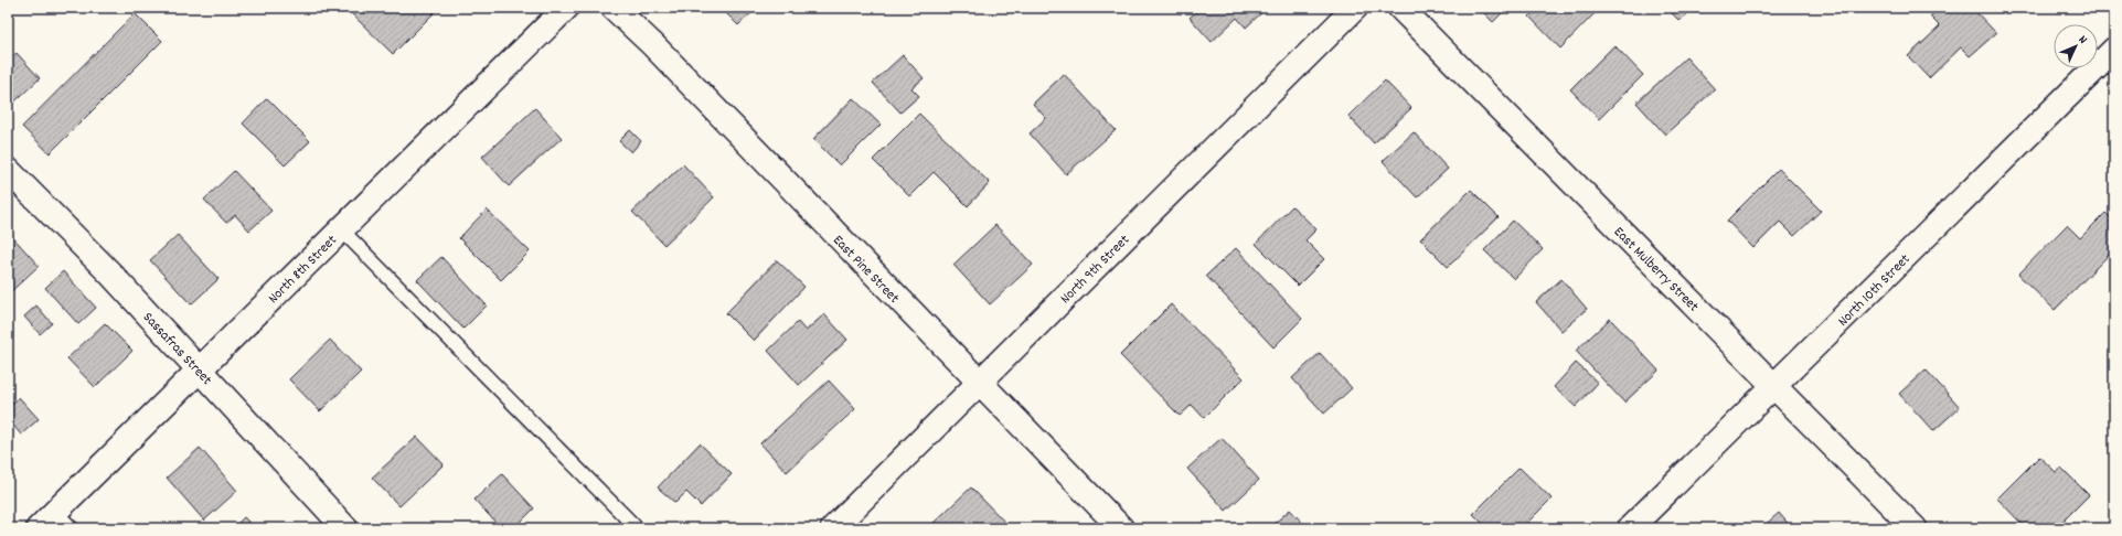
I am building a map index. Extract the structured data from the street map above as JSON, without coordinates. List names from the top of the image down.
{
  "streets": {
    "street": [
      "North 8th Street",
      "East Pine Street",
      "North 9th Street",
      "East Mulberry Street",
      "North 10th Street",
      "Sassafras Street"
    ]
  },
  "crossings": [
    ["North 8th Street", "Sassafras Street"],
    ["East Pine Street", "North 9th Street"],
    ["East Mulberry Street", "North 10th Street"]
  ],
  "north": "top right"
}
